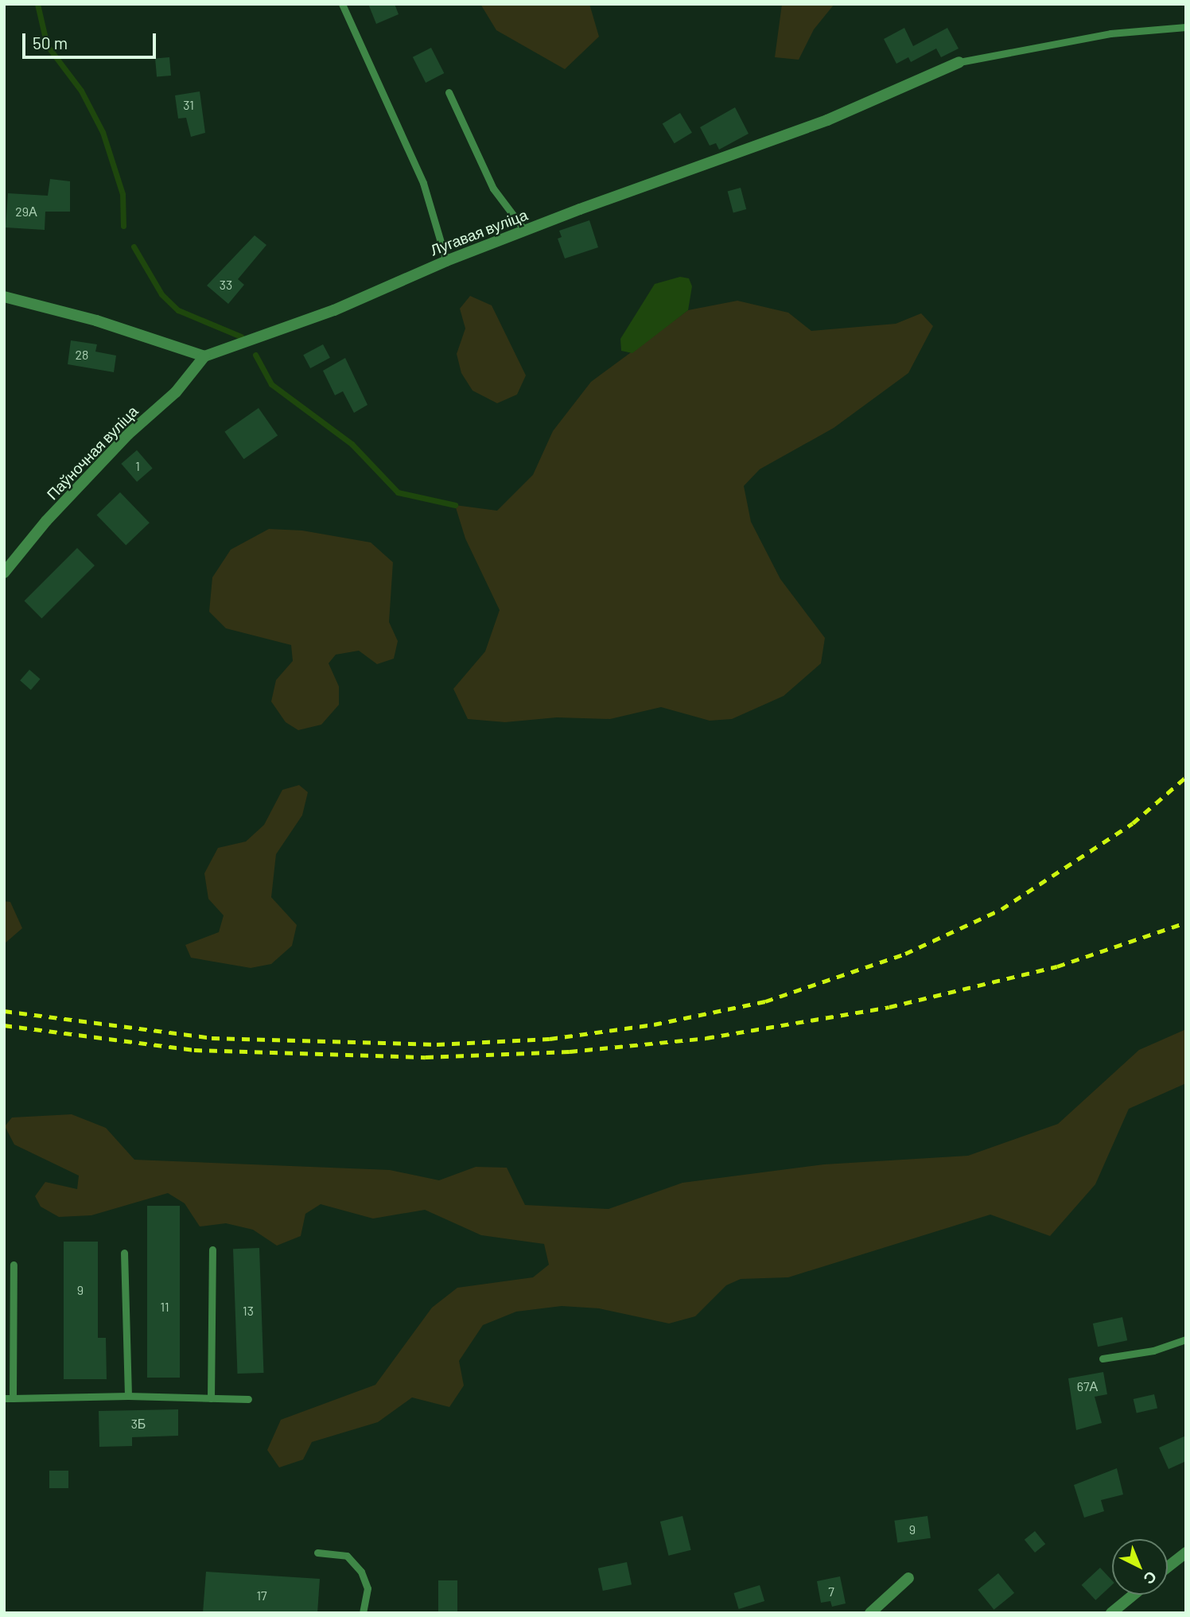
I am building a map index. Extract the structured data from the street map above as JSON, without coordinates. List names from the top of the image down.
{
  "streets": {
    "street": ["Лугавая вуліца", "Паўночная вуліца"]
  },
  "crossings": [
    ["Лугавая вуліца", "Паўночная вуліца"]
  ],
  "house_numbers": [
    "31",
    "29А",
    "33",
    "28",
    "1",
    "9",
    "11",
    "13",
    "67А",
    "3Б",
    "9",
    "7",
    "17"
  ],
  "scale_bar": "50 m",
  "north": "bottom right"
}
